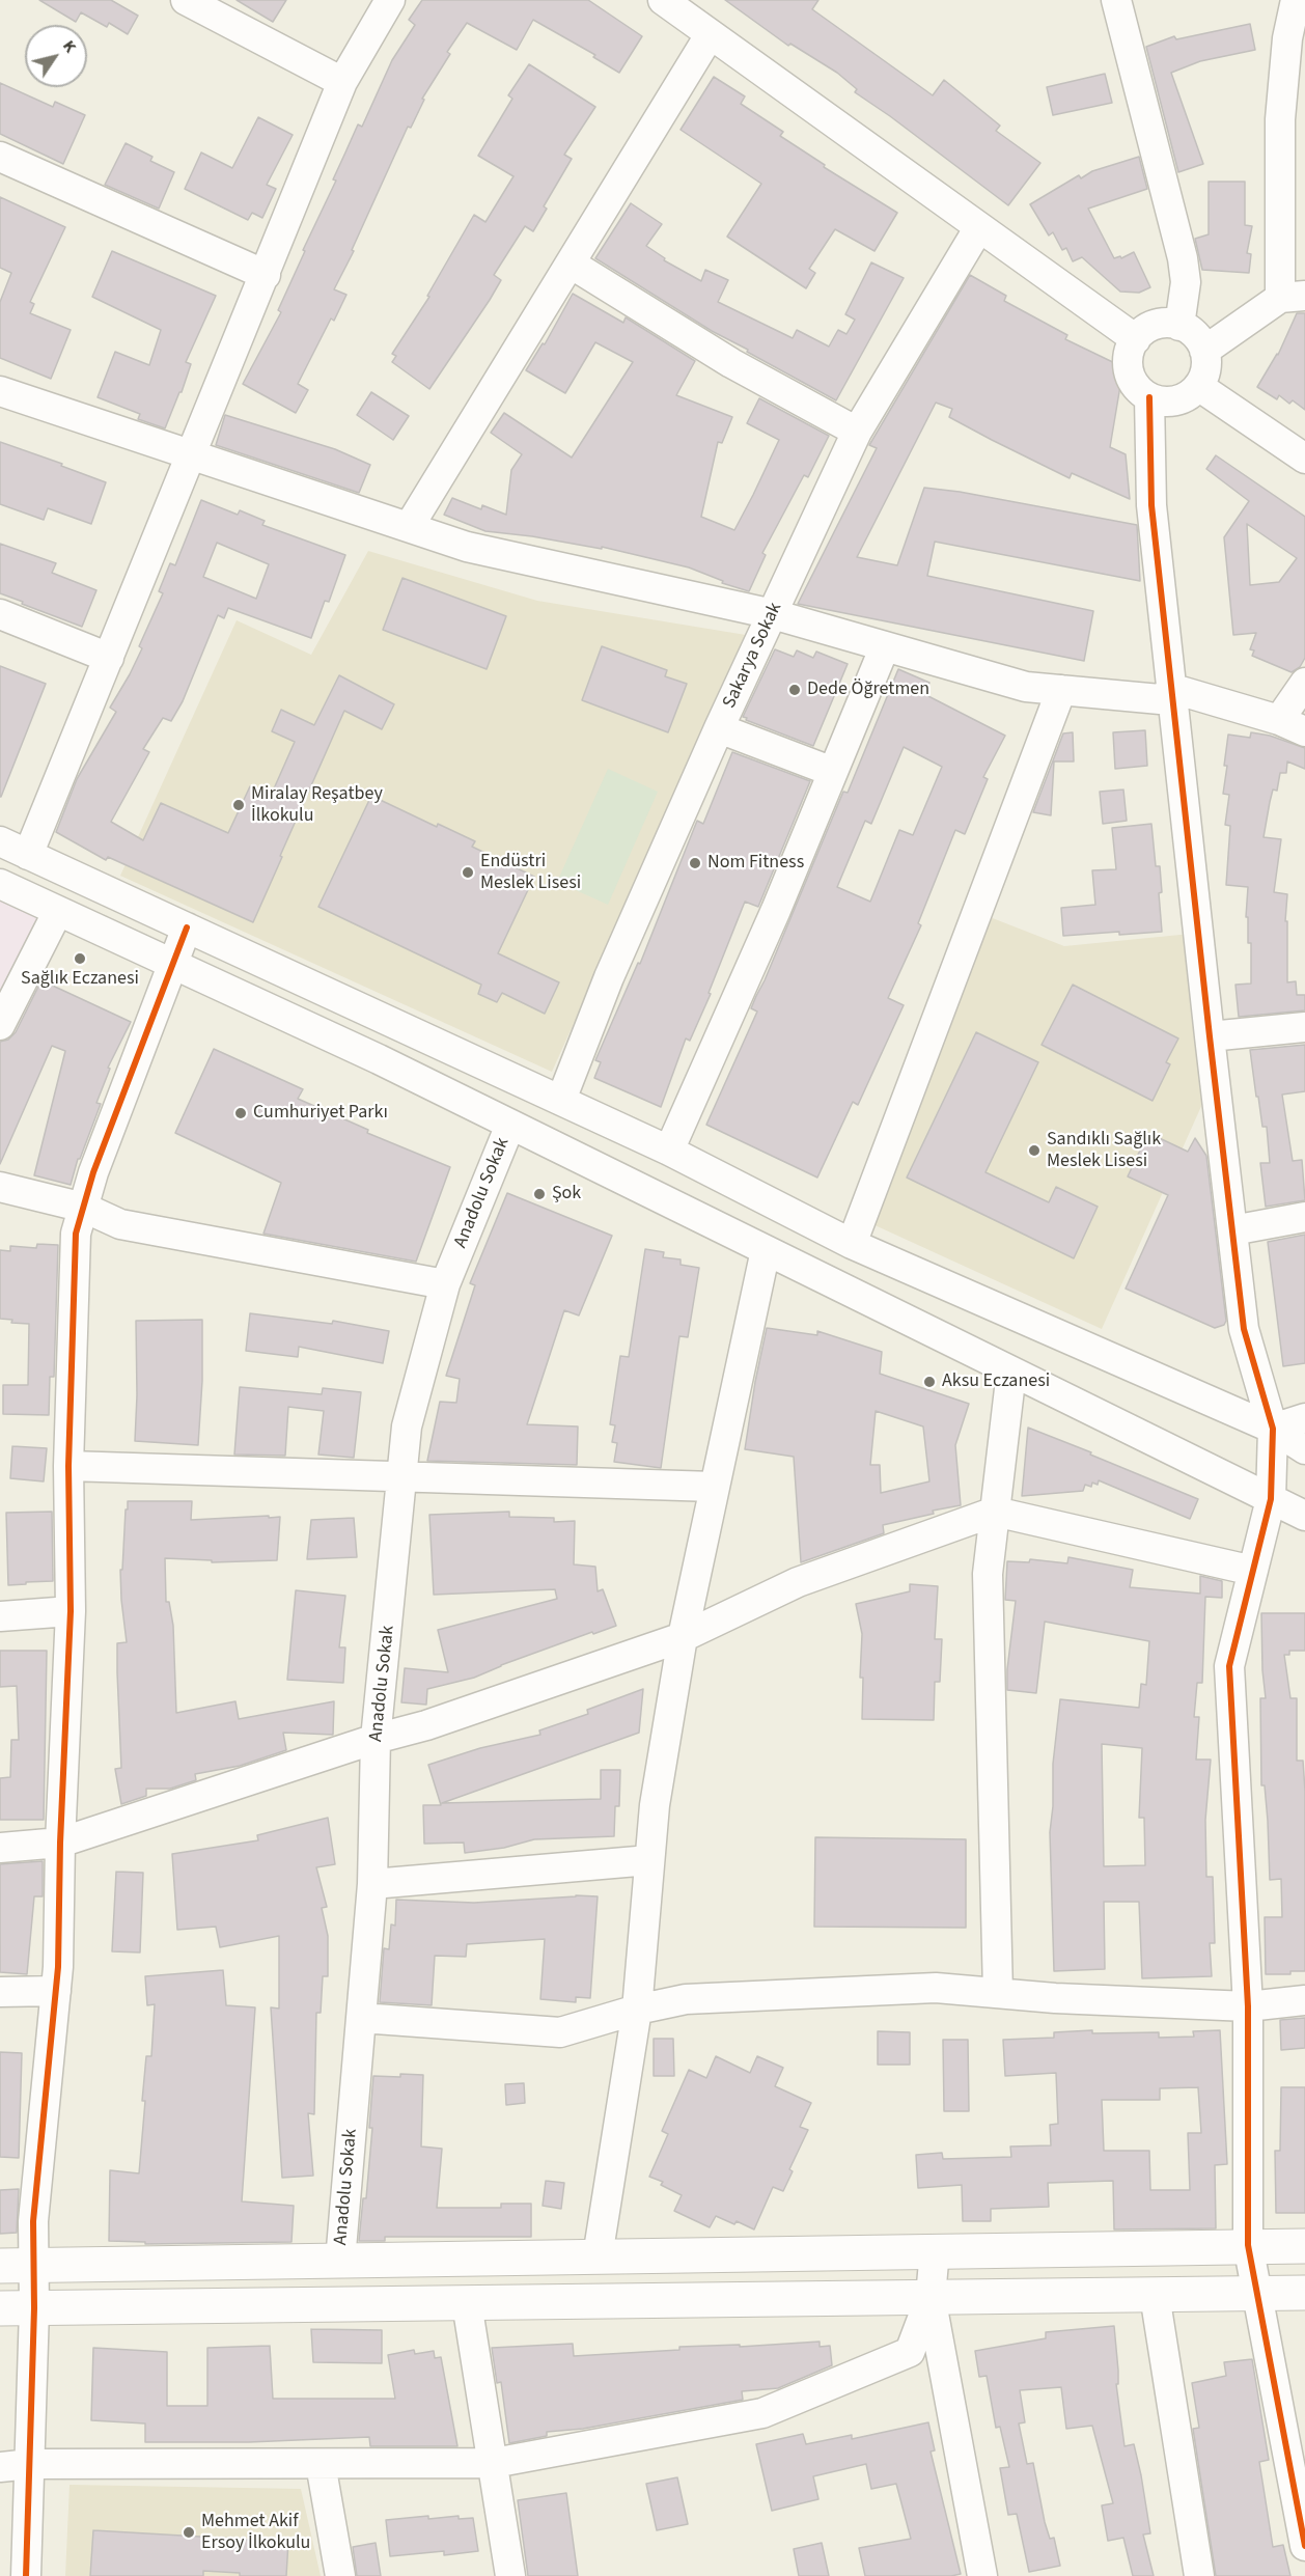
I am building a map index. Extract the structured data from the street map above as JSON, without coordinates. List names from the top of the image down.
{
  "streets": {
    "street": ["Sakarya Sokak", "Anadolu Sokak"]
  },
  "places": [
    "Dede Öğretmen",
    "Miralay Reşatbey İlkokulu",
    "Nom Fitness",
    "Endüstri Meslek Lisesi",
    "Sağlık Eczanesi",
    "Cumhuriyet Parkı",
    "Sandıklı Sağlık Meslek Lisesi",
    "Şok",
    "Aksu Eczanesi",
    "Mehmet Akif Ersoy İlkokulu"
  ],
  "north": "top right"
}
